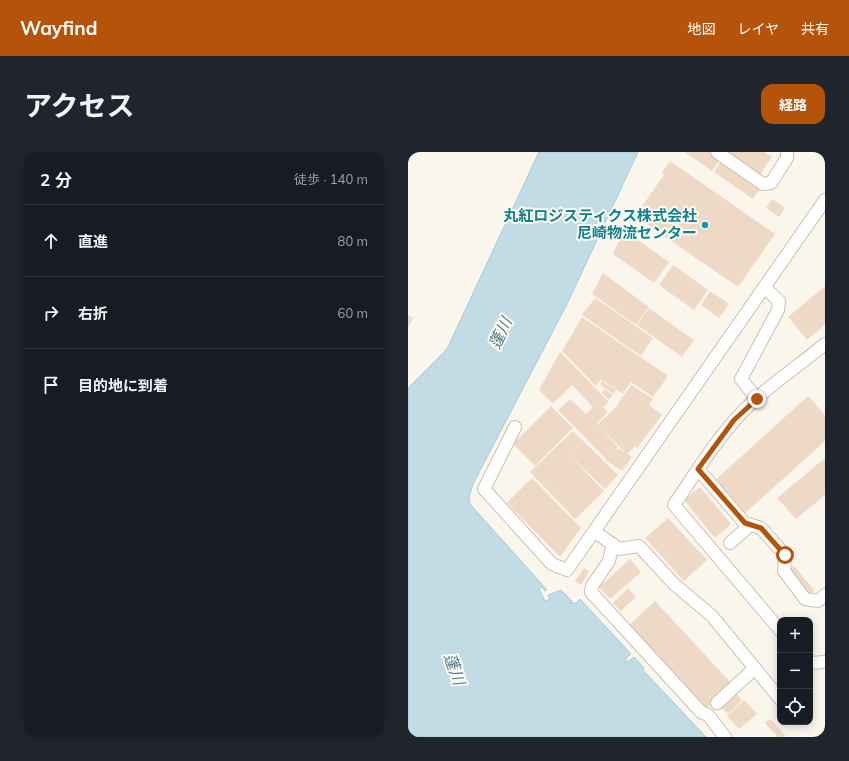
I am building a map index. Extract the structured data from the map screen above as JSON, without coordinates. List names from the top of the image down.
{
  "water": ["蓬川"],
  "places": ["丸紅ロジスティクス株式会社 尼崎物流センター"],
  "page": {
    "header": "Wayfind",
    "nav": ["地図", "レイヤ", "共有"],
    "title": "アクセス",
    "buttons": "経路",
    "heading": ["2 分", "徒歩 · 140 m"],
    "list": [
      ["直進", "80 m"],
      ["右折", "60 m"],
      "目的地に到着"
    ],
    "map_buttons": ["+", "−"]
  }
}
